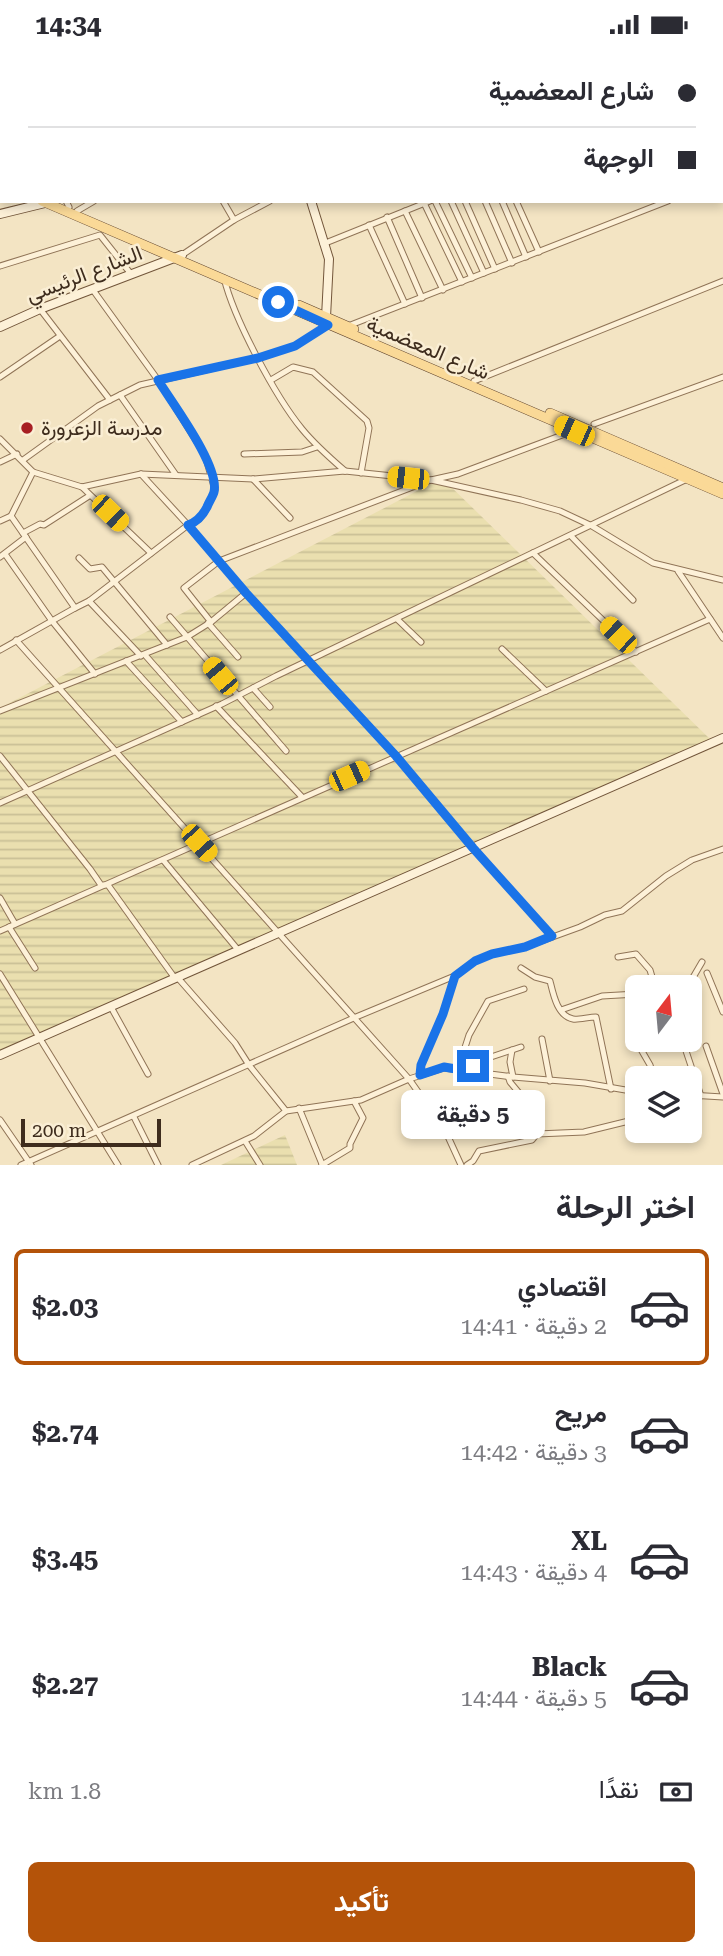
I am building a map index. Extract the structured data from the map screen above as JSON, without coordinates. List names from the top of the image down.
{
  "streets": {
    "main road": ["الشارع الرئيسي", "شارع المعضمية"]
  },
  "crossings": [
    ["الشارع الرئيسي", "شارع المعضمية"]
  ],
  "places": ["مدرسة الزعرورة"],
  "scale_bar": "200 m",
  "north": "top",
  "page": {
    "status": "14:34",
    "banner": ["شارع المعضمية", "الوجهة"],
    "bubble": "5 دقيقة",
    "scale": "200 m",
    "heading": "اختر الرحلة",
    "list": [
      {
        "name": "اقتصادي",
        "note": "2 دقيقة · 14:41",
        "value": "$2.03"
      },
      {
        "name": "مريح",
        "note": "3 دقيقة · 14:42",
        "value": "$2.74"
      },
      {
        "name": "XL",
        "note": "4 دقيقة · 14:43",
        "value": "$3.45"
      },
      {
        "name": "Black",
        "note": "5 دقيقة · 14:44",
        "value": "$2.27"
      }
    ],
    "pay": ["نقدًا", "1.8 km"],
    "buttons": "تأكيد"
  }
}
